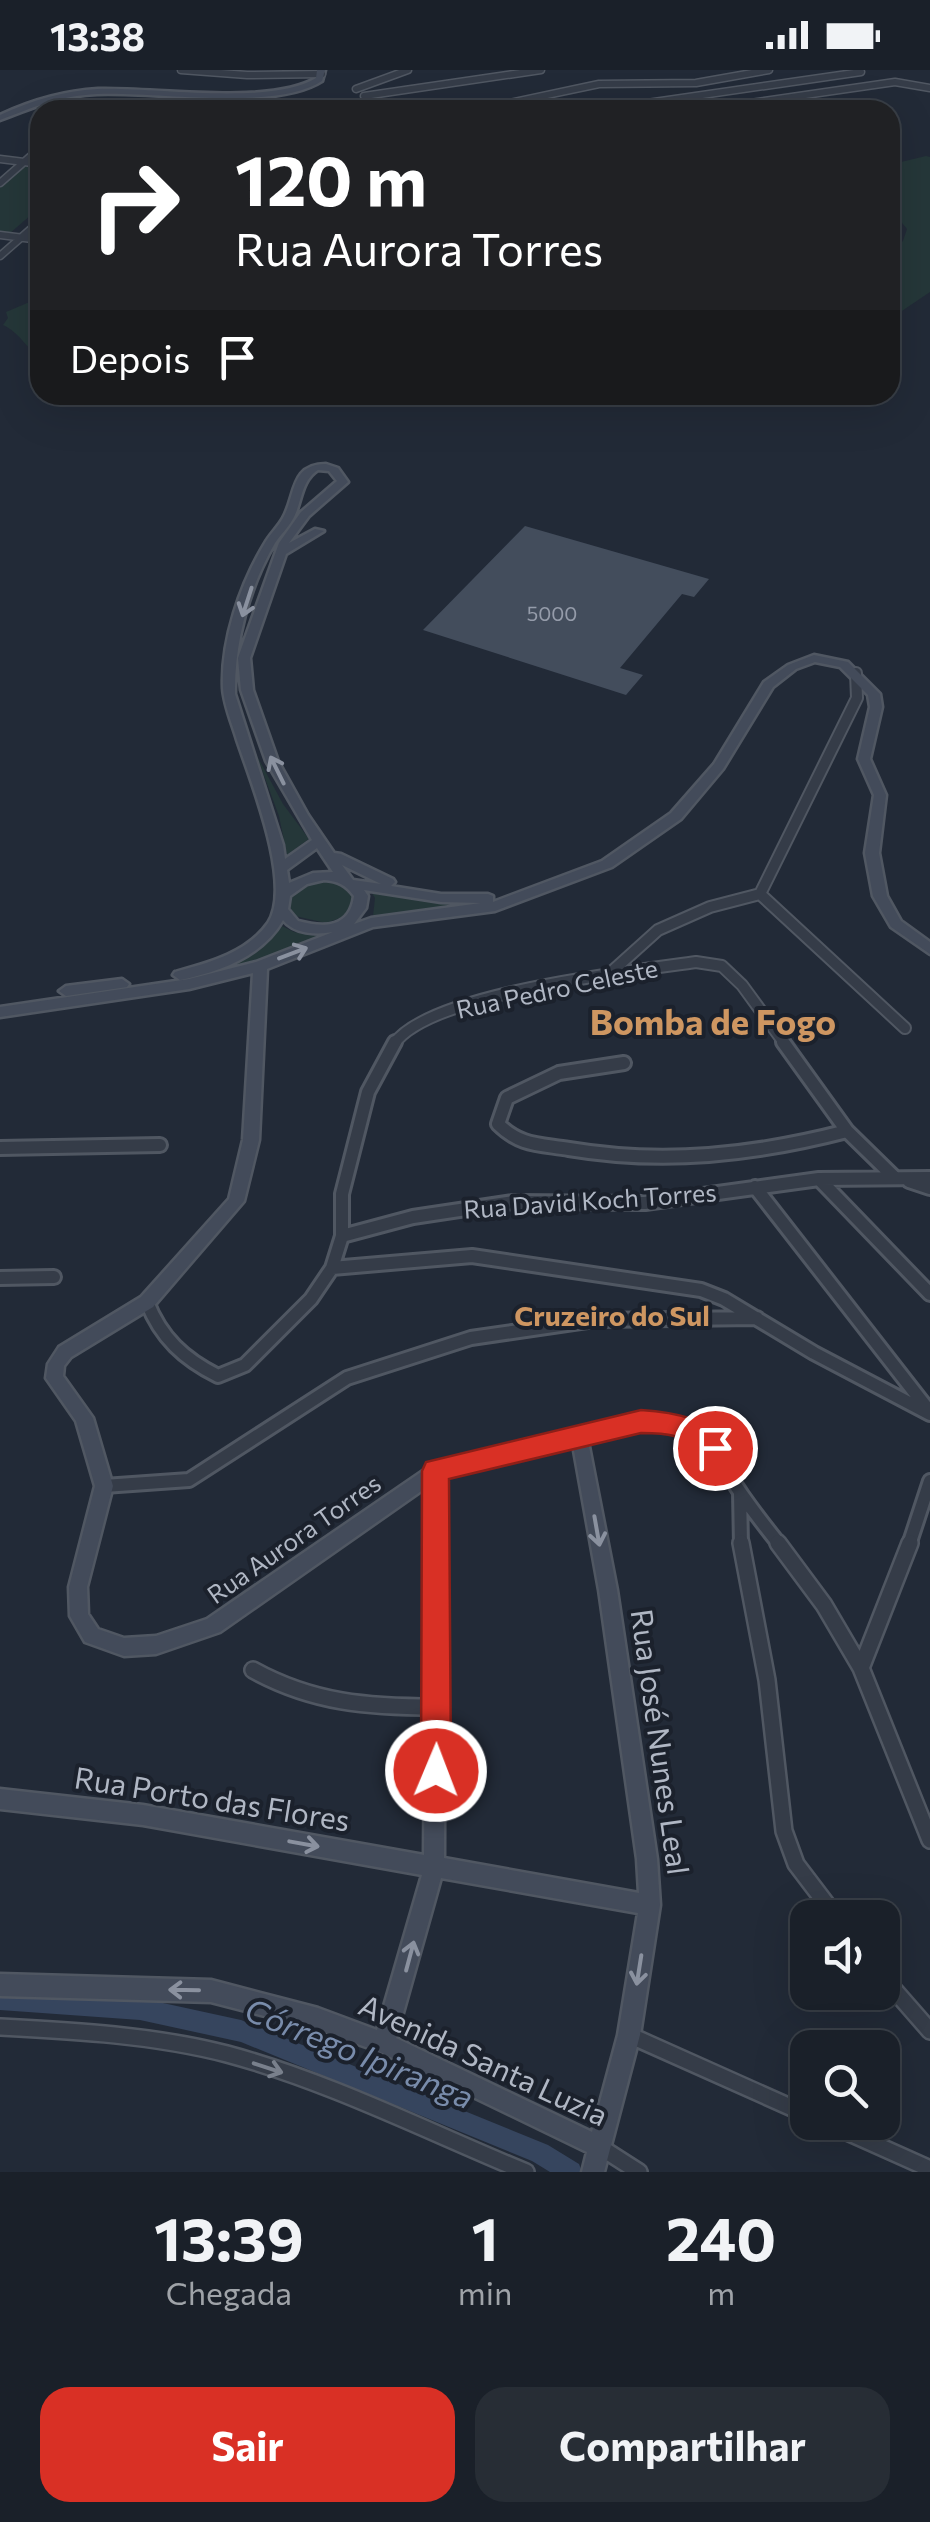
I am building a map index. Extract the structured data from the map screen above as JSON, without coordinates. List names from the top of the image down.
{
  "streets": {
    "street": [
      "Rua Pedro Celeste",
      "Rua David Koch Torres",
      "Rua Aurora Torres",
      "Rua José Nunes Leal",
      "Rua Porto das Flores",
      "Avenida Santa Luzia"
    ]
  },
  "crossings": [
    ["Rua Pedro Celeste", "Rua David Koch Torres"],
    ["Rua Aurora Torres", "Rua José Nunes Leal"],
    ["Rua José Nunes Leal", "Rua Porto das Flores"],
    ["Rua José Nunes Leal", "Avenida Santa Luzia"]
  ],
  "one_way": ["Rua José Nunes Leal", "Rua Porto das Flores"],
  "districts": ["Bomba de Fogo", "Cruzeiro do Sul"],
  "water": ["Córrego Ipiranga"],
  "house_numbers": ["5000"],
  "page": {
    "status": "13:38",
    "turn": ["120 m", "Rua Aurora Torres"],
    "then": "Depois",
    "eta": [
      "13:39",
      "Chegada",
      "1",
      "min",
      "240",
      "m"
    ],
    "buttons": ["Sair", "Compartilhar"]
  }
}
